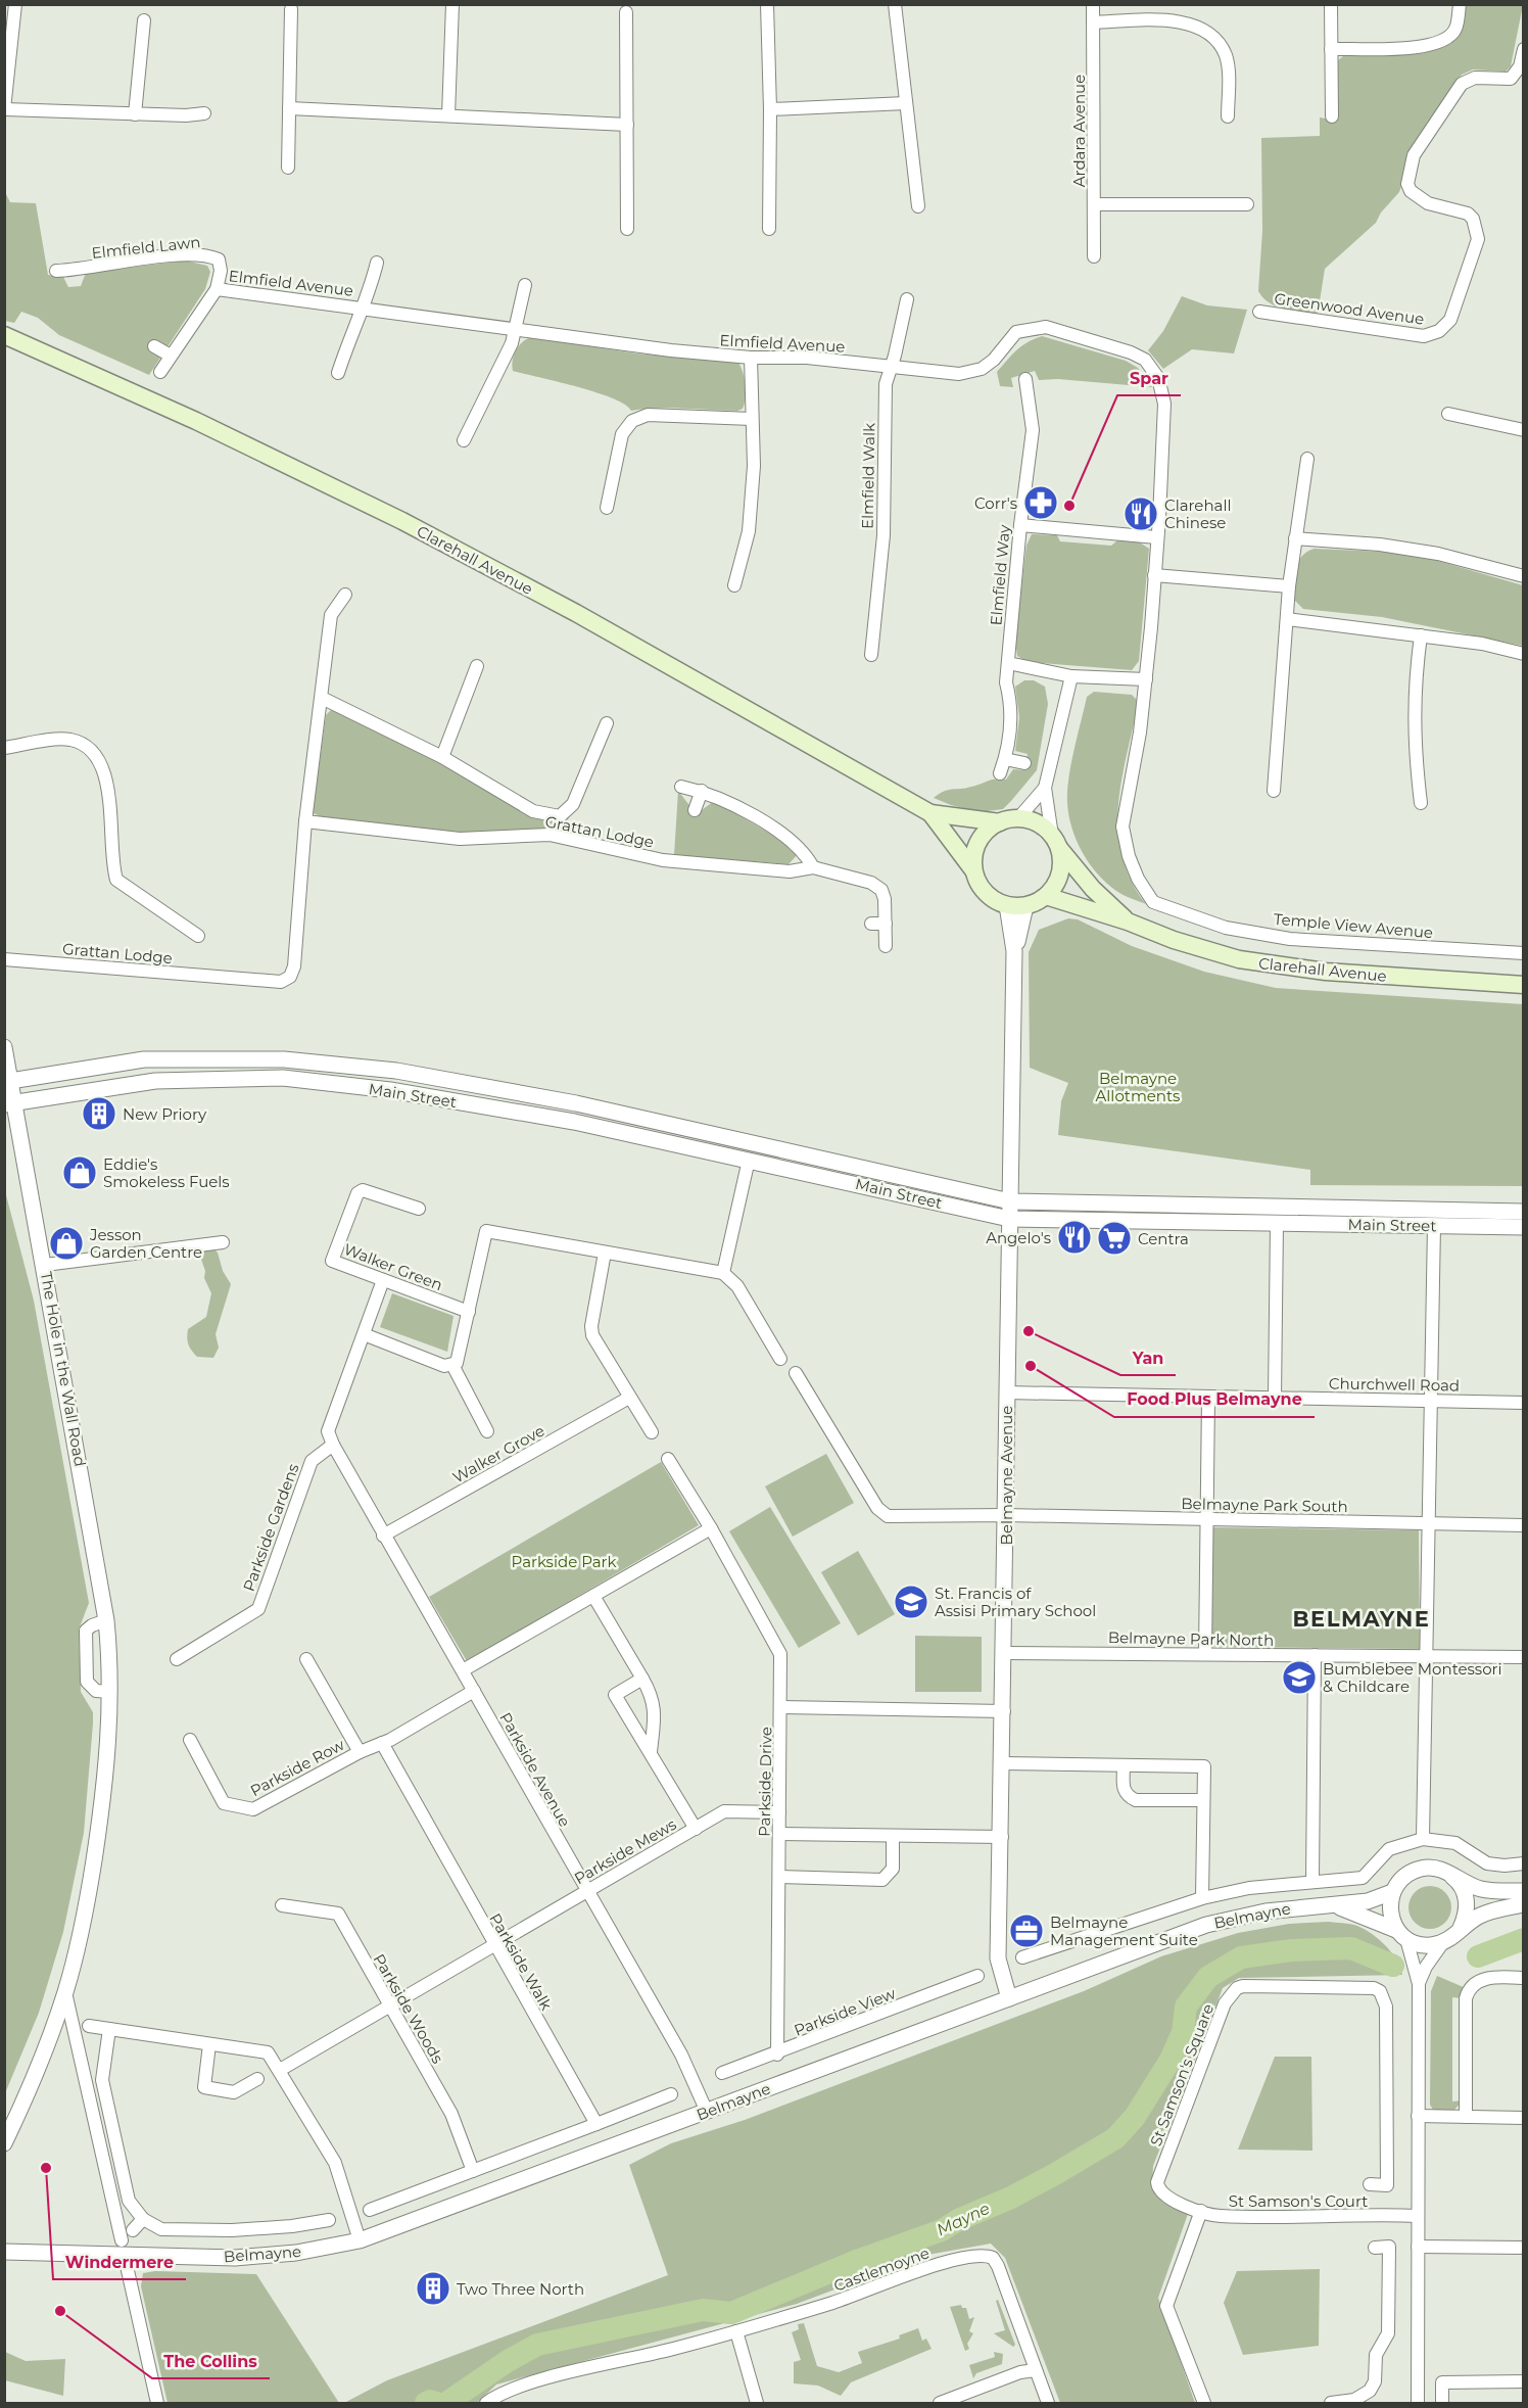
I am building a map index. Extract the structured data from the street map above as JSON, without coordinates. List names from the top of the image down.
{
  "streets": {
    "main road": ["Clarehall Avenue"],
    "street": [
      "Ardara Avenue",
      "Elmfield Lawn",
      "Elmfield Avenue",
      "Greenwood Avenue",
      "Elmfield Walk",
      "Elmfield Way",
      "Grattan Lodge",
      "Temple View Avenue",
      "Main Street",
      "Walker Green",
      "The Hole in the Wall Road",
      "Churchwell Road",
      "Walker Grove",
      "Belmayne Avenue",
      "Belmayne Park South",
      "Parkside Gardens",
      "Belmayne Park North",
      "Parkside Row",
      "Parkside Avenue",
      "Parkside Drive",
      "Parkside Mews",
      "Belmayne",
      "Parkside Walk",
      "Parkside Woods",
      "Parkside View",
      "St Samson's Square",
      "St Samson's Court",
      "Castlemoyne"
    ]
  },
  "crossings": [
    ["Elmfield Lawn", "Elmfield Avenue"],
    ["Elmfield Avenue", "Elmfield Walk"],
    ["Elmfield Avenue", "Temple View Avenue"],
    ["Clarehall Avenue", "Belmayne Avenue"],
    ["Main Street", "The Hole in the Wall Road"],
    ["Main Street", "Belmayne Avenue"],
    ["Churchwell Road", "Belmayne Avenue"],
    ["Walker Grove", "Parkside Avenue"],
    ["Belmayne Avenue", "Belmayne Park South"],
    ["Belmayne Avenue", "Belmayne Park North"],
    ["Belmayne Avenue", "Belmayne"],
    ["Parkside Gardens", "Parkside Avenue"],
    ["Parkside Row", "Parkside Avenue"],
    ["Parkside Row", "Parkside Walk"],
    ["Parkside Avenue", "Parkside Mews"],
    ["Parkside Avenue", "Belmayne"],
    ["Parkside Drive", "Parkside Mews"],
    ["Parkside Drive", "Parkside View"],
    ["Parkside Mews", "Parkside Walk"],
    ["Parkside Mews", "Parkside Woods"],
    ["St Samson's Square", "St Samson's Court"]
  ],
  "districts": ["BELMAYNE"],
  "water": ["Mayne"],
  "parks": ["Belmayne Allotments", "Parkside Park"],
  "places": {
    "pharmacy": ["Corr's"],
    "other": [
      "Spar",
      "Yan",
      "Food Plus Belmayne",
      "Windermere",
      "The Collins"
    ],
    "restaurant": ["Clarehall Chinese", "Angelo's"],
    "building": ["New Priory", "Two Three North"],
    "shop": ["Eddie's Smokeless Fuels", "Jesson Garden Centre"],
    "supermarket": ["Centra"],
    "school or university": ["St. Francis of Assisi Primary School", "Bumblebee Montessori & Childcare"],
    "office": ["Belmayne Management Suite"]
  }
}
